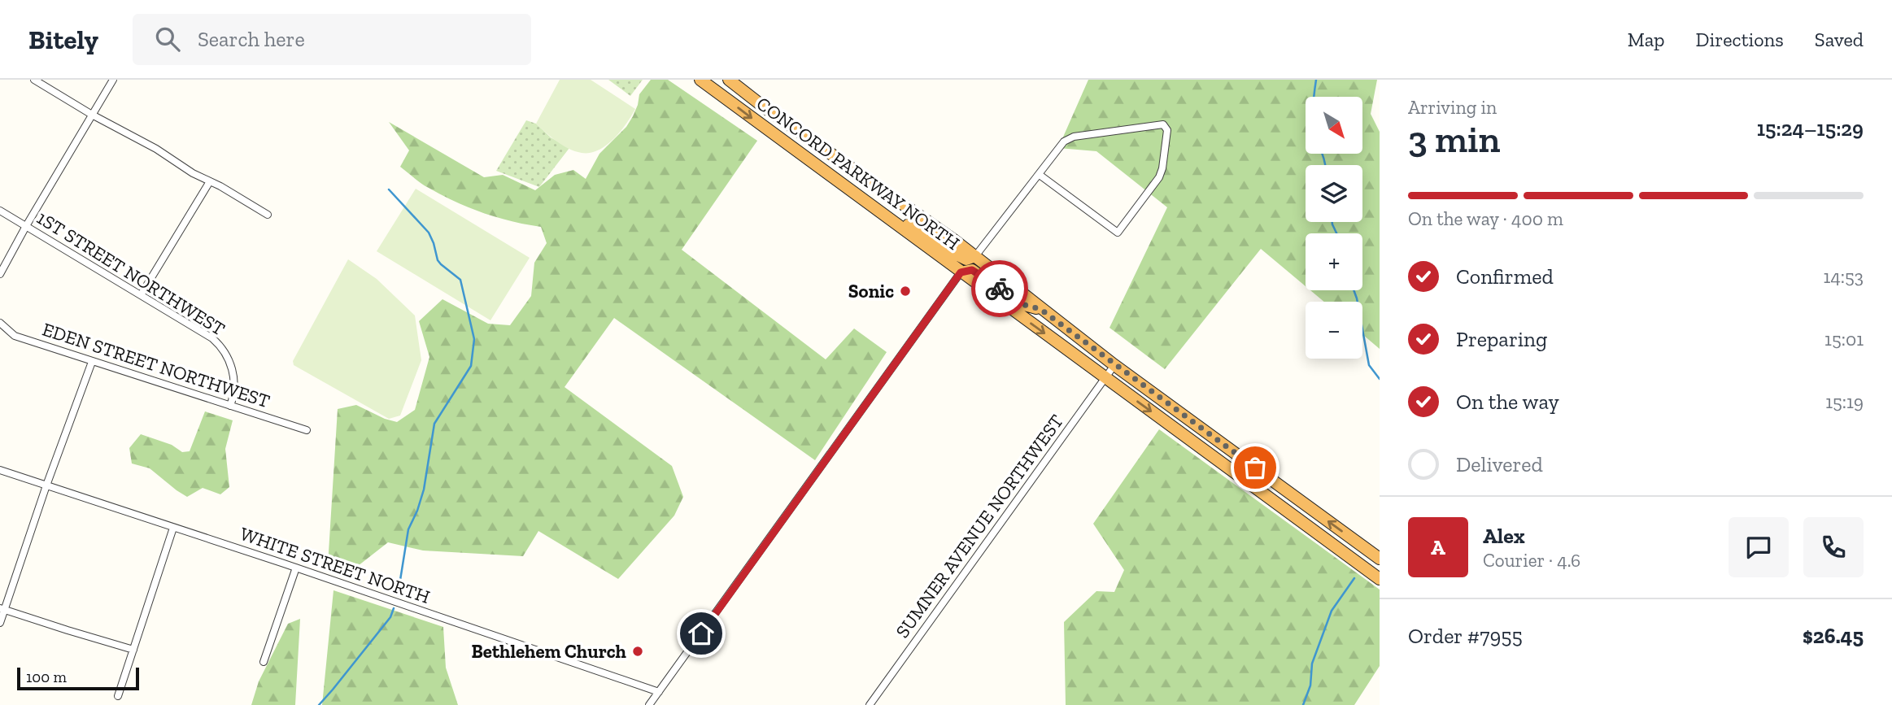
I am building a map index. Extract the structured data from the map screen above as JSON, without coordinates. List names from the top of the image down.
{
  "streets": {
    "highway": ["CONCORD PARKWAY NORTH"],
    "street": [
      "1ST STREET NORTHWEST",
      "EDEN STREET NORTHWEST",
      "SUMNER AVENUE NORTHWEST",
      "WHITE STREET NORTH"
    ]
  },
  "crossings": [
    ["CONCORD PARKWAY NORTH", "SUMNER AVENUE NORTHWEST"],
    ["1ST STREET NORTHWEST", "EDEN STREET NORTHWEST"]
  ],
  "places": ["Sonic", "Bethlehem Church"],
  "scale_bar": "100 m",
  "north": "bottom right",
  "page": {
    "header": "Bitely",
    "search": "Search here",
    "nav": ["Map", "Directions", "Saved"],
    "heading": ["3 min", "Arriving in", "15:24–15:29"],
    "panel": [
      "Alex",
      "Courier · 4.6",
      "Order #7955",
      "$26.45"
    ],
    "map_buttons": ["+", "−"],
    "bar": "On the way · 400 m",
    "list": [
      ["Confirmed", "14:53"],
      ["Preparing", "15:01"],
      ["On the way", "15:19"],
      "Delivered"
    ],
    "round": "A",
    "scale": "100 m"
  }
}
